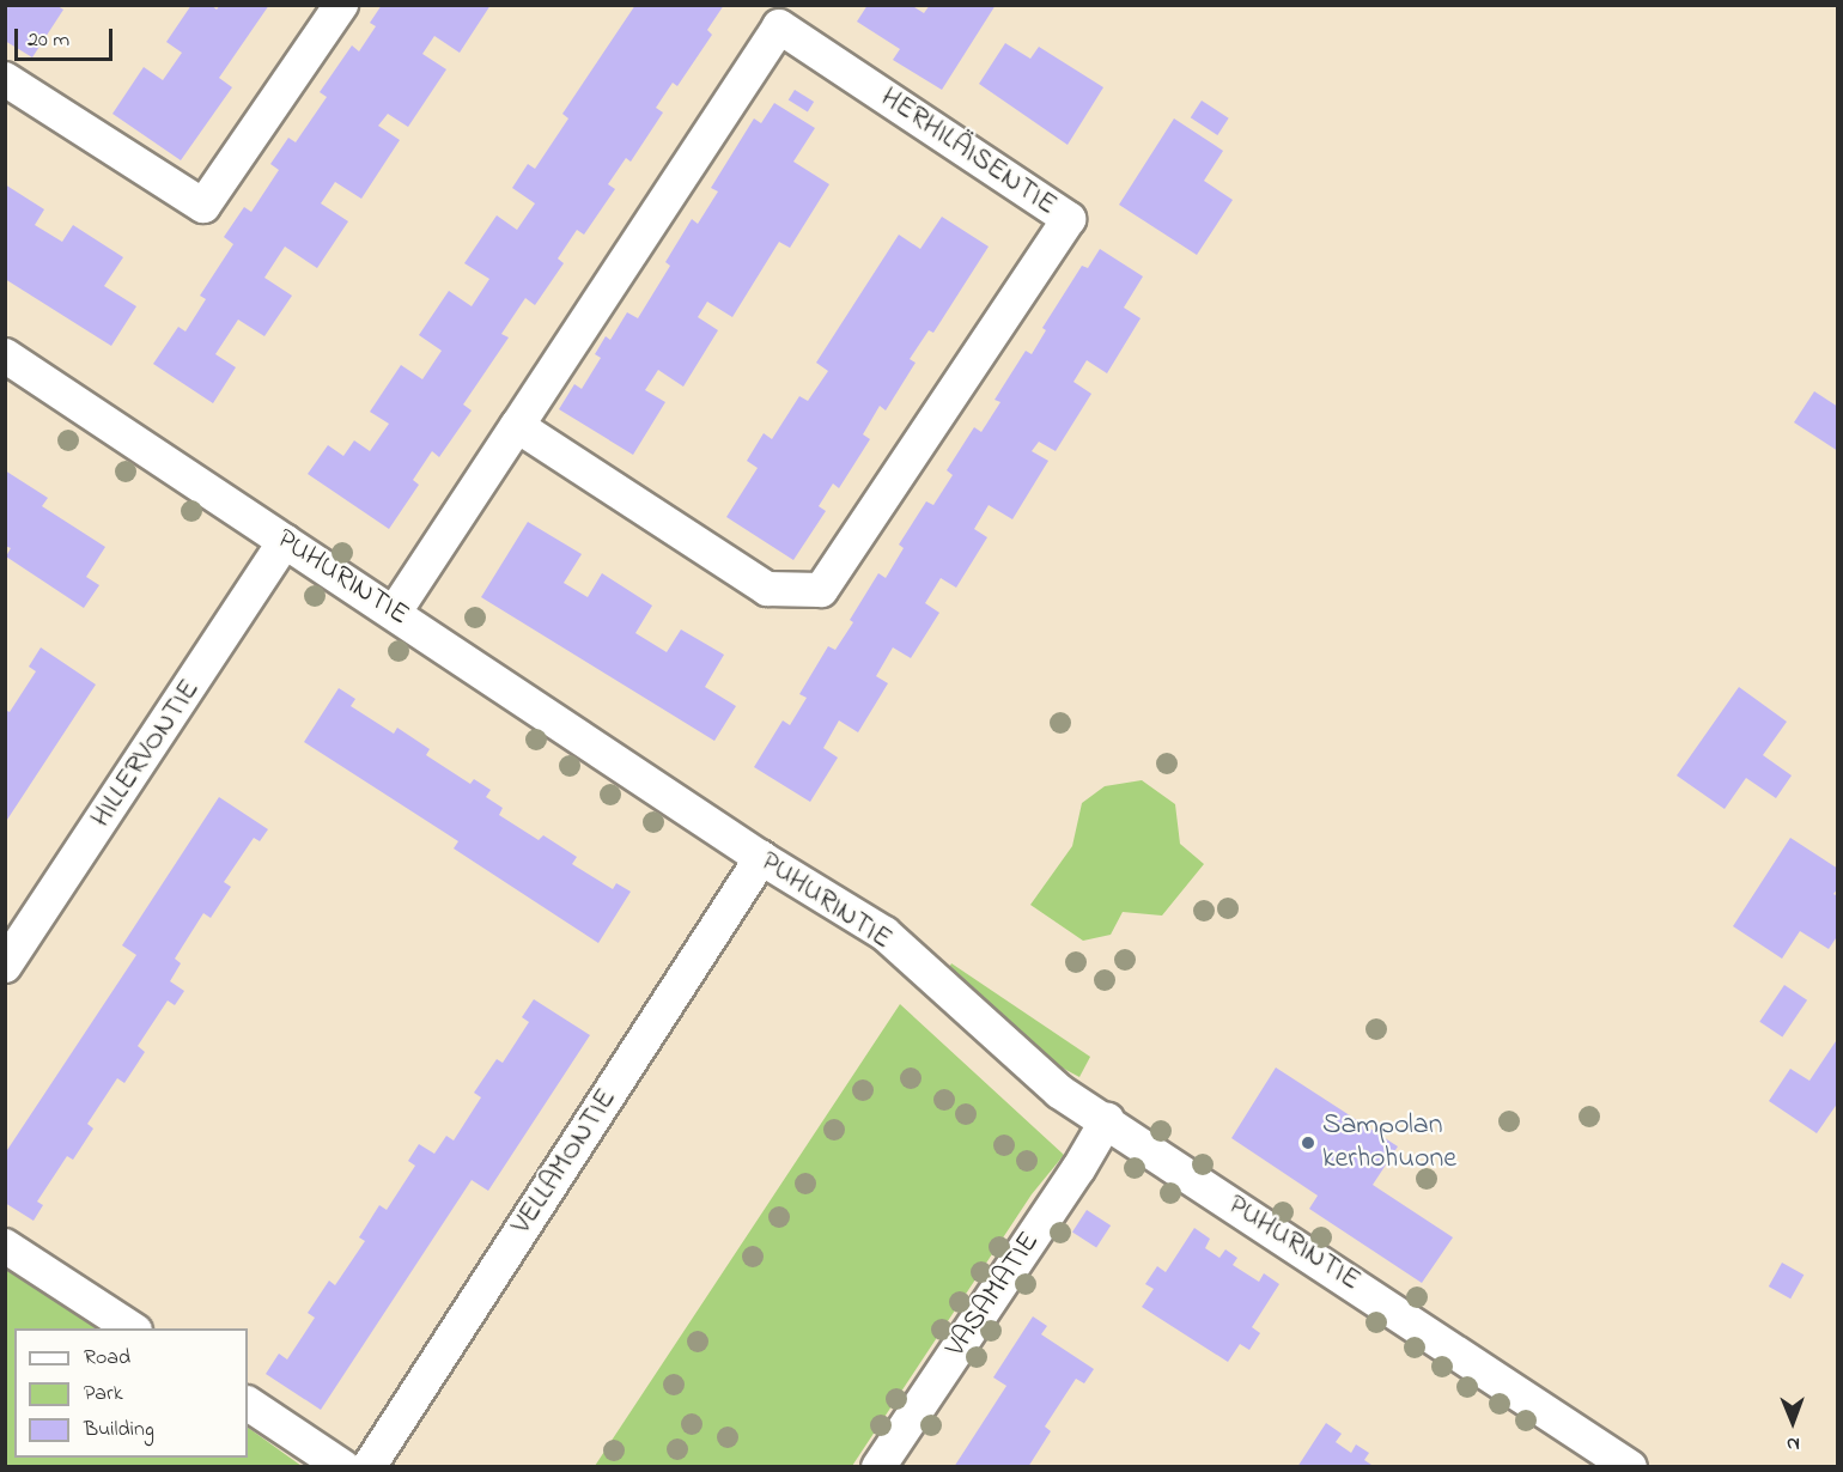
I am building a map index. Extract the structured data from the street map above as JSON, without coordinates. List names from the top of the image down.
{
  "streets": {
    "street": [
      "HERHILÄISENTIE",
      "PUHURINTIE",
      "HILLERVONTIE",
      "VELLAMONTIE",
      "VASAMATIE"
    ]
  },
  "crossings": [
    ["HERHILÄISENTIE", "PUHURINTIE"],
    ["PUHURINTIE", "HILLERVONTIE"],
    ["PUHURINTIE", "VELLAMONTIE"],
    ["PUHURINTIE", "VASAMATIE"]
  ],
  "places": ["Sampolan kerhohuone"],
  "legend": ["Road", "Park", "Building"],
  "scale_bar": "20 m",
  "north": "bottom"
}
